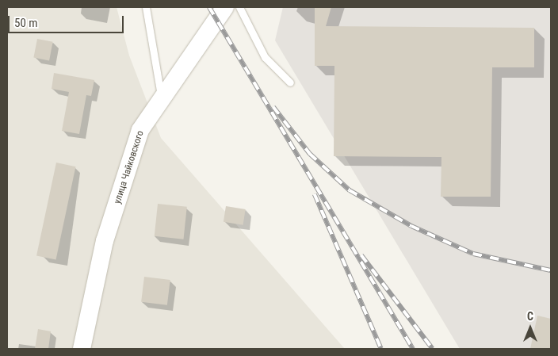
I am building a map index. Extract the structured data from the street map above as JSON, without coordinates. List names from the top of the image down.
{
  "streets": {
    "street": ["улица Чайковского"]
  },
  "scale_bar": "50 m",
  "north": "top"
}
